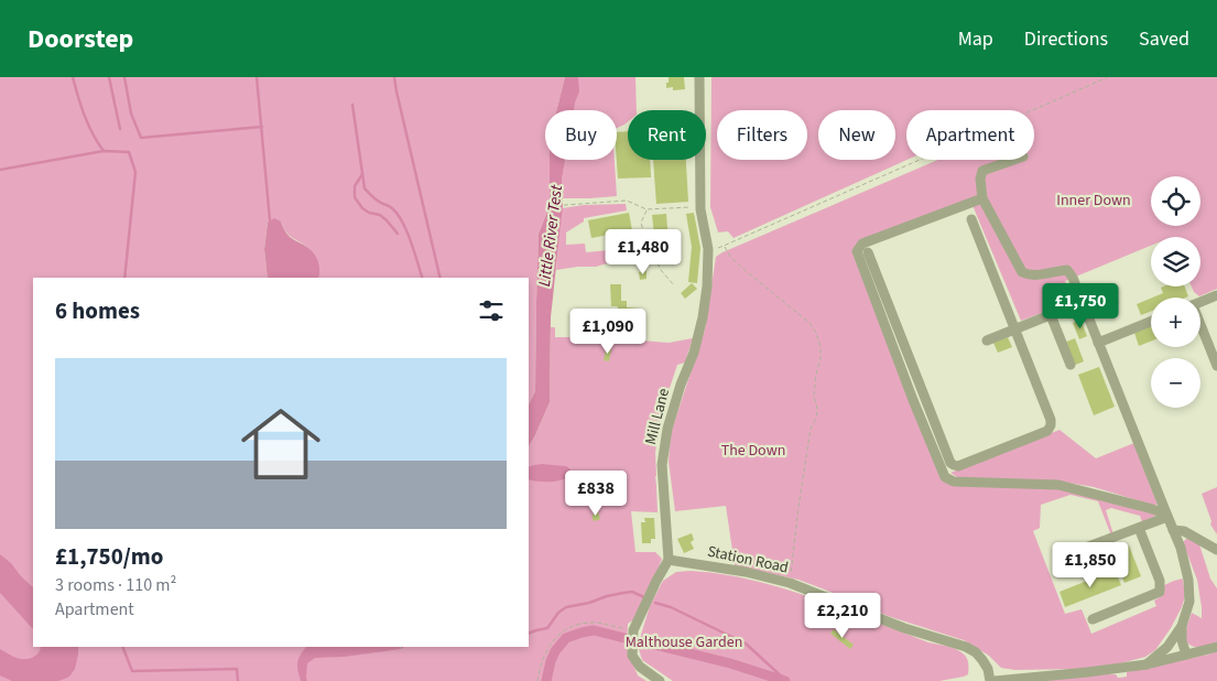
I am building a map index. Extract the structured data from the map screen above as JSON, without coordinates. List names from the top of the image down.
{
  "streets": {
    "street": ["Mill Lane", "Station Road"]
  },
  "crossings": [
    ["Mill Lane", "Station Road"]
  ],
  "water": ["Little River Test"],
  "parks": ["Inner Down", "The Down", "Malthouse Garden"],
  "page": {
    "header": "Doorstep",
    "nav": ["Map", "Directions", "Saved"],
    "chip": [
      "Buy",
      "Rent",
      "Filters",
      "New",
      "Apartment"
    ],
    "map_buttons": ["+", "−"],
    "price": [
      "£1,480",
      "£1,750",
      "£1,090",
      "£838",
      "£1,850",
      "£2,210"
    ],
    "heading": "6 homes",
    "list": [
      {
        "name": "£1,750/mo",
        "note": "3 rooms · 110 m² · Apartment"
      }
    ]
  }
}
